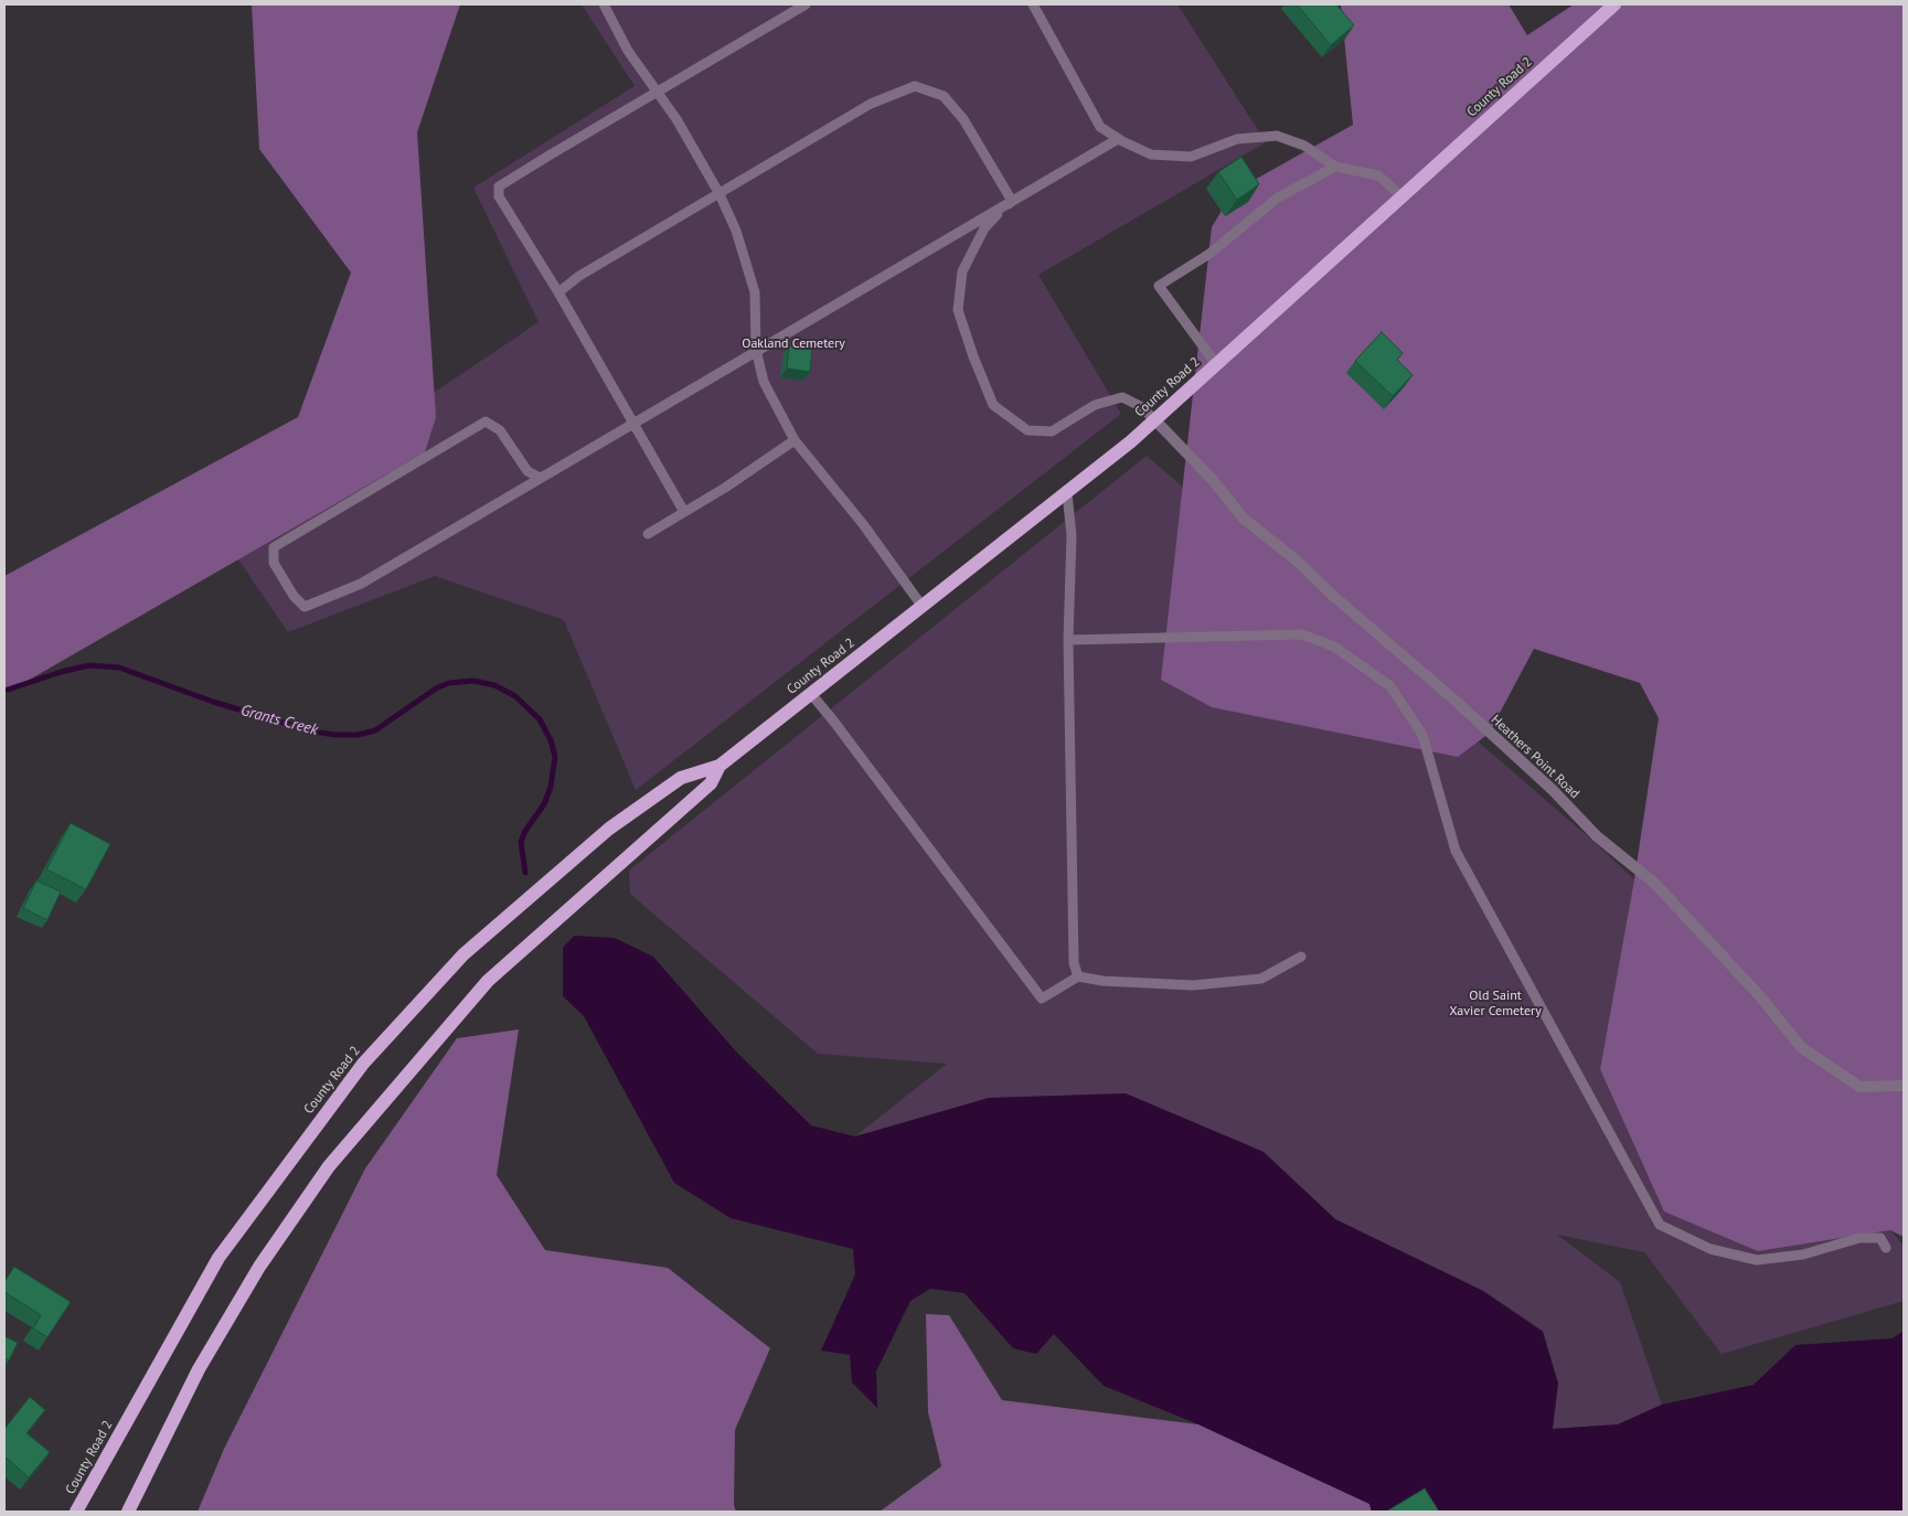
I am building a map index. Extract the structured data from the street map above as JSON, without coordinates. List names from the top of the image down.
{
  "streets": {
    "main road": ["County Road 2"],
    "street": ["Heathers Point Road"]
  },
  "crossings": [
    ["County Road 2", "Heathers Point Road"]
  ],
  "water": ["Grants Creek"],
  "parks": ["Oakland Cemetery", "Old Saint Xavier Cemetery"]
}
